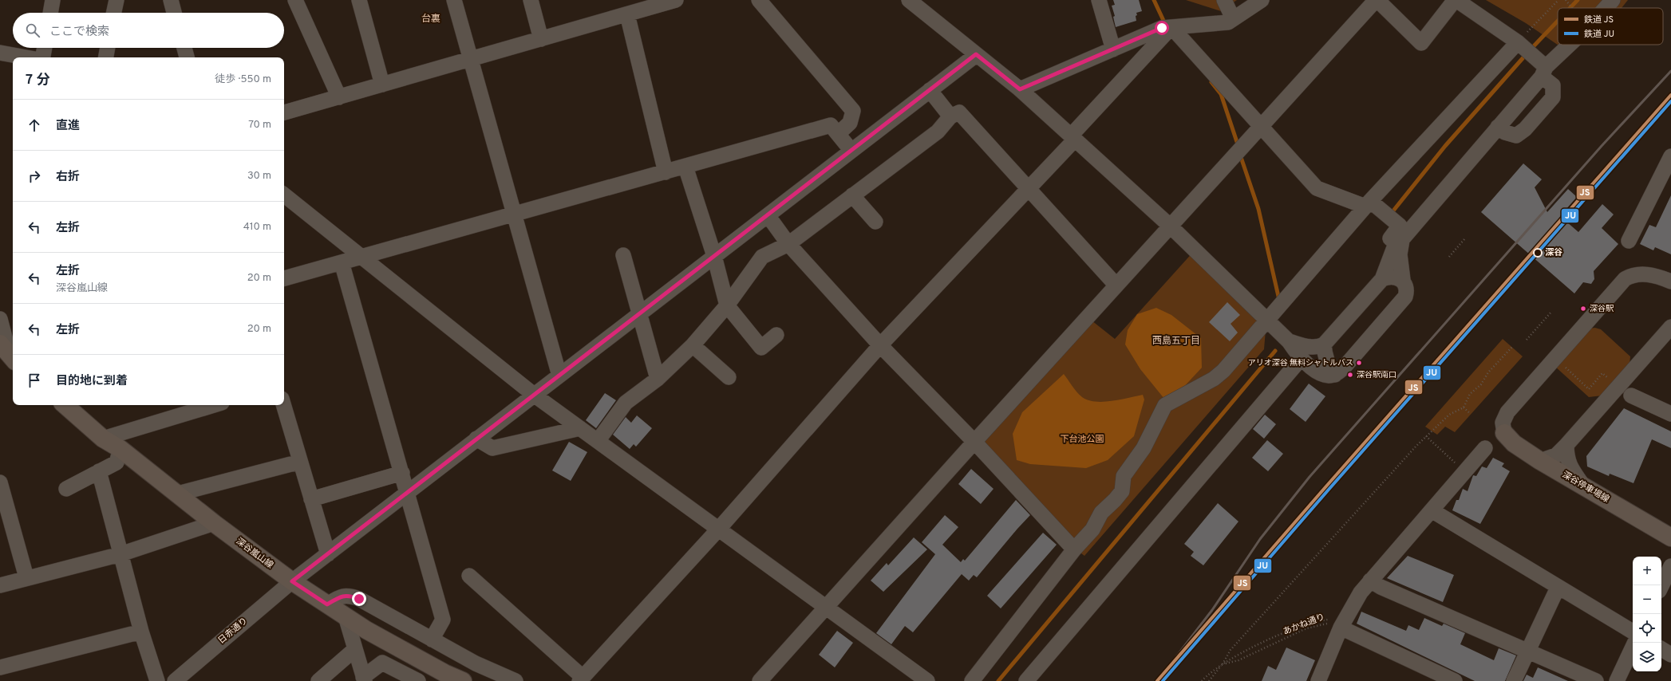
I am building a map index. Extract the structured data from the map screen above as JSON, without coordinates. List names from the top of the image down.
{
  "streets": {
    "main road": ["深谷停車場線", "深谷嵐山線"],
    "street": ["日赤通り"],
    "path": ["あかね通り"]
  },
  "crossings": [
    ["深谷嵐山線", "日赤通り"]
  ],
  "districts": ["台裏", "西島五丁目"],
  "parks": ["下台池公園"],
  "places": [
    "深谷",
    "深谷駅",
    "アリオ深谷 無料シャトルバス",
    "深谷駅南口"
  ],
  "lines": ["rail line JS", "rail line JU"],
  "legend": ["鉄道 JS", "鉄道 JU"],
  "page": {
    "search": "ここで検索",
    "heading": ["7 分", "徒歩 · 550 m"],
    "list": [
      ["直進", "70 m"],
      ["右折", "30 m"],
      ["左折", "410 m"],
      ["左折", "深谷嵐山線", "20 m"],
      ["左折", "20 m"],
      "目的地に到着"
    ],
    "map_buttons": ["+", "−"]
  }
}
